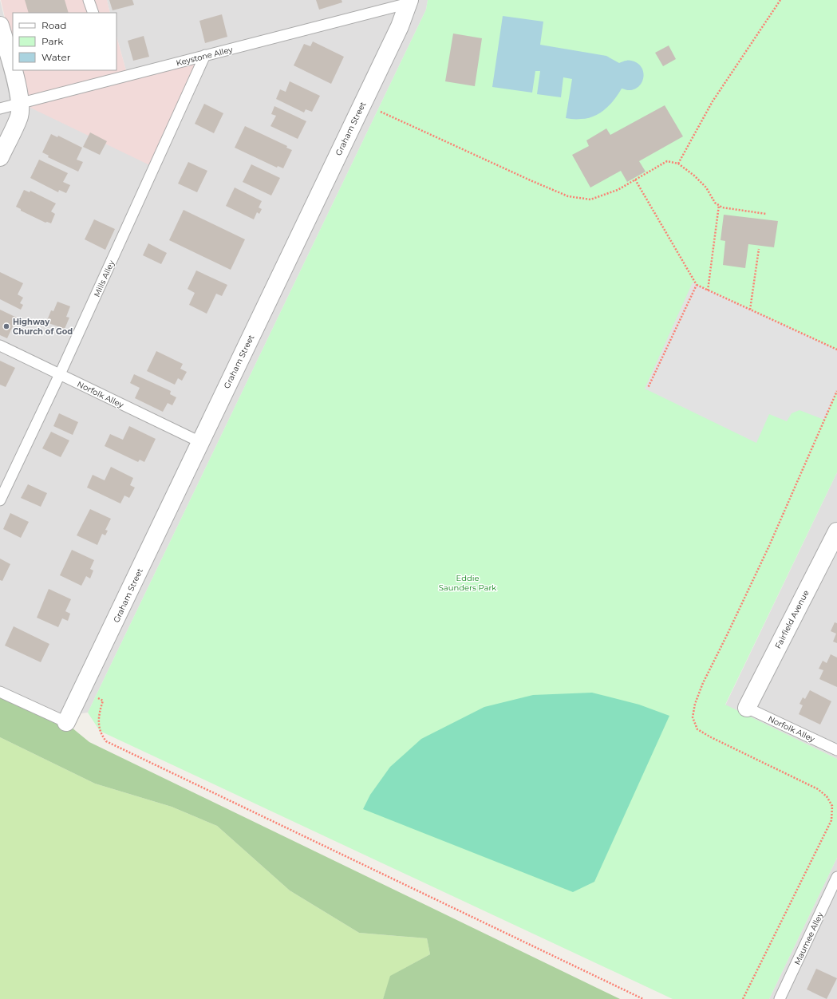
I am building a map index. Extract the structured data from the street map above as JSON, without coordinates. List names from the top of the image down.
{
  "streets": {
    "street": ["Graham Street", "Fairfield Avenue"],
    "lane": [
      "Keystone Alley",
      "Mills Alley",
      "Norfolk Alley",
      "Maumee Alley"
    ]
  },
  "crossings": [
    ["Keystone Alley", "Graham Street"],
    ["Keystone Alley", "Mills Alley"],
    ["Graham Street", "Norfolk Alley"],
    ["Mills Alley", "Norfolk Alley"],
    ["Norfolk Alley", "Fairfield Avenue"]
  ],
  "parks": ["Eddie Saunders Park"],
  "places": ["Highway Church of God"],
  "legend": ["Road", "Park", "Water"]
}
